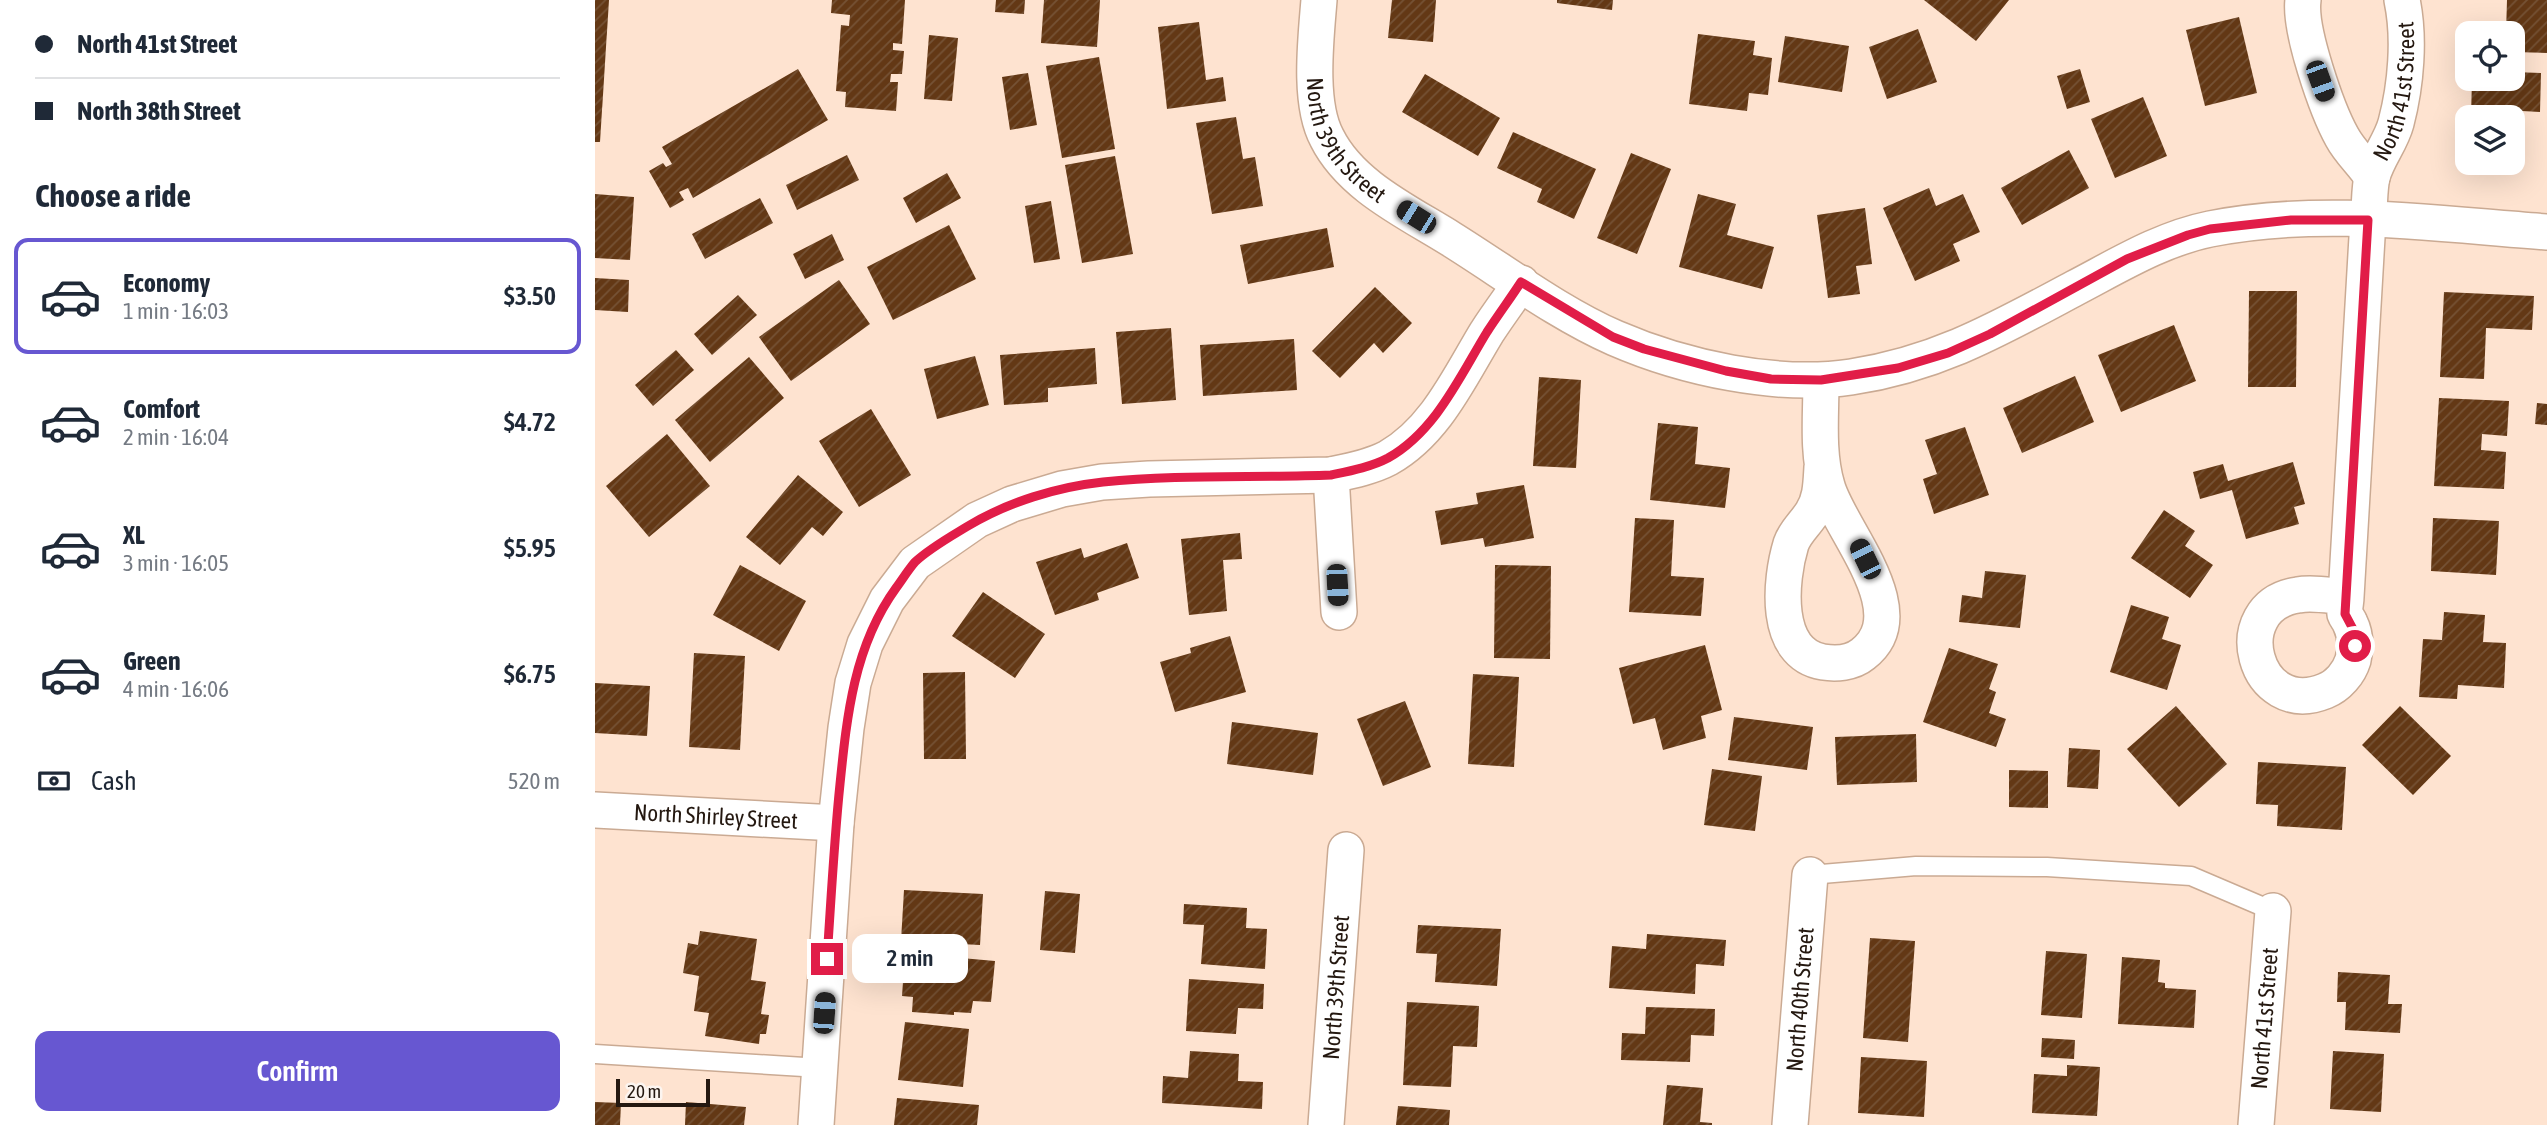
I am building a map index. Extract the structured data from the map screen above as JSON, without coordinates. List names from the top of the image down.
{
  "streets": {
    "street": [
      "North 41st Street",
      "North 39th Street",
      "North Shirley Street",
      "North 40th Street"
    ]
  },
  "crossings": [
    ["North 41st Street", "North 39th Street"]
  ],
  "scale_bar": "20 m",
  "page": {
    "banner": ["North 41st Street", "North 38th Street"],
    "heading": "Choose a ride",
    "list": [
      {
        "name": "Economy",
        "note": "1 min · 16:03",
        "value": "$3.50"
      },
      {
        "name": "Comfort",
        "note": "2 min · 16:04",
        "value": "$4.72"
      },
      {
        "name": "XL",
        "note": "3 min · 16:05",
        "value": "$5.95"
      },
      {
        "name": "Green",
        "note": "4 min · 16:06",
        "value": "$6.75"
      }
    ],
    "pay": ["Cash", "520 m"],
    "bubble": "2 min",
    "buttons": "Confirm",
    "scale": "20 m"
  }
}
